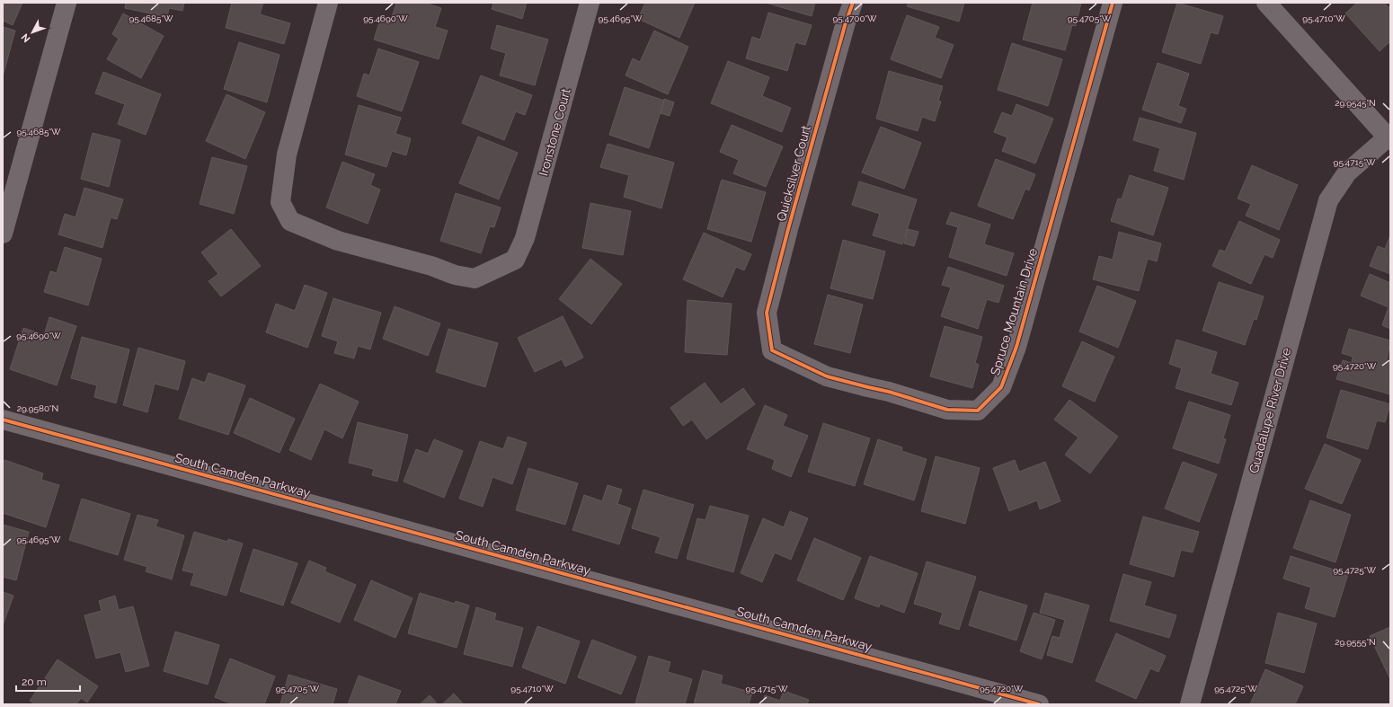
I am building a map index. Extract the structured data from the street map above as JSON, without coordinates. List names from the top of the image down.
{
  "streets": {
    "street": [
      "Ironstone Court",
      "Quicksilver Court",
      "Spruce Mountain Drive",
      "Guadalupe River Drive",
      "South Camden Parkway"
    ]
  },
  "crossings": [
    ["Quicksilver Court", "Spruce Mountain Drive"]
  ],
  "scale_bar": "20 m",
  "north": "bottom left",
  "coordinates": [
    "95.4685°W",
    "95.4690°W",
    "95.4695°W",
    "95.4700°W",
    "95.4705°W",
    "95.4710°W",
    "29.9545°N",
    "95.4715°W",
    "95.4720°W",
    "29.9580°N",
    "95.4725°W",
    "29.9555°N"
  ]
}
